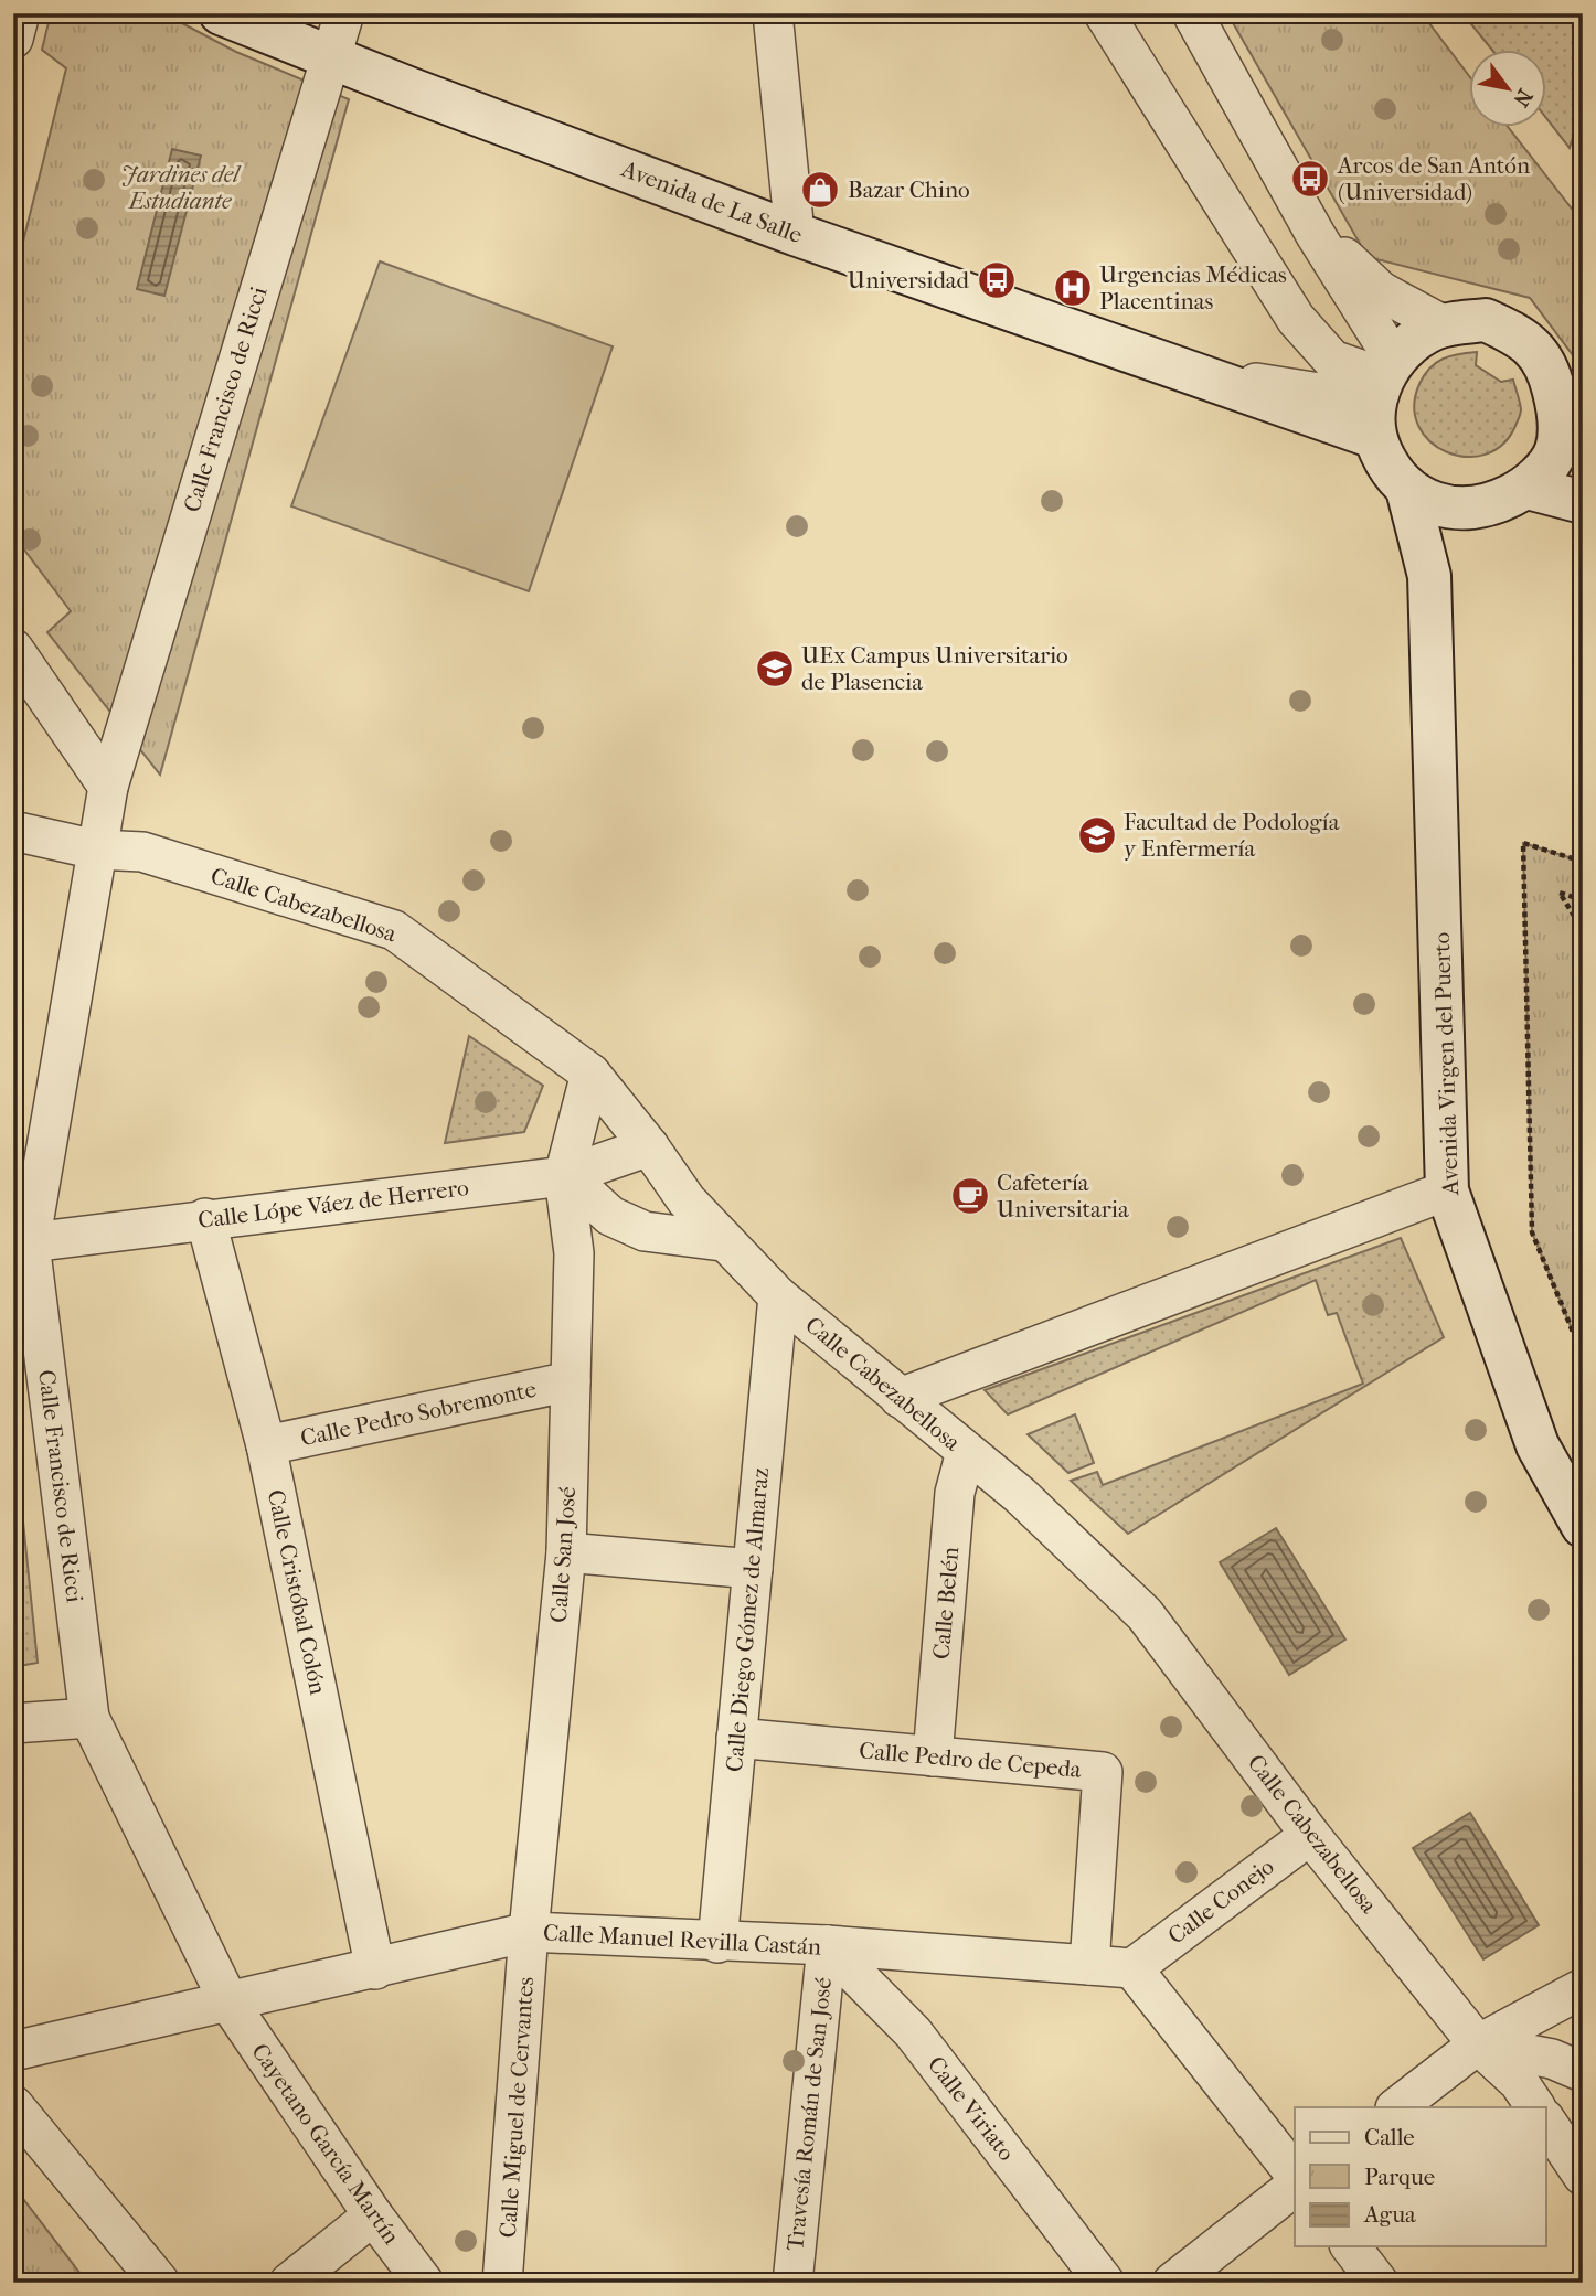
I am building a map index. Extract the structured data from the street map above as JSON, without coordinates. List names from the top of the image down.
{
  "streets": {
    "main road": ["Avenida de La Salle", "Avenida Virgen del Puerto"],
    "street": [
      "Calle Francisco de Ricci",
      "Calle Cabezabellosa",
      "Calle Lópe Váez de Herrero",
      "Calle Pedro Sobremonte",
      "Calle San José",
      "Calle Cristóbal Colón",
      "Calle Belén",
      "Calle Diego Gómez de Almaraz",
      "Calle Pedro de Cepeda",
      "Calle Conejo",
      "Calle Manuel Revilla Castán",
      "Calle Miguel de Cervantes",
      "Calle Viriato",
      "Travesía Román de San José",
      "Cayetano García Martín"
    ]
  },
  "crossings": [
    ["Avenida de La Salle", "Calle Francisco de Ricci"],
    ["Avenida de La Salle", "Avenida Virgen del Puerto"],
    ["Calle Francisco de Ricci", "Calle Cabezabellosa"],
    ["Calle Francisco de Ricci", "Calle Lópe Váez de Herrero"],
    ["Calle Francisco de Ricci", "Calle Manuel Revilla Castán"],
    ["Calle Francisco de Ricci", "Cayetano García Martín"],
    ["Calle Cabezabellosa", "Calle Lópe Váez de Herrero"],
    ["Calle Cabezabellosa", "Calle Belén"],
    ["Calle Cabezabellosa", "Calle Diego Gómez de Almaraz"],
    ["Calle Cabezabellosa", "Calle Conejo"],
    ["Calle Lópe Váez de Herrero", "Calle San José"],
    ["Calle Lópe Váez de Herrero", "Calle Cristóbal Colón"],
    ["Calle Pedro Sobremonte", "Calle San José"],
    ["Calle Pedro Sobremonte", "Calle Cristóbal Colón"],
    ["Calle San José", "Calle Manuel Revilla Castán"],
    ["Calle San José", "Calle Miguel de Cervantes"],
    ["Calle Cristóbal Colón", "Calle Manuel Revilla Castán"],
    ["Calle Belén", "Calle Pedro de Cepeda"],
    ["Calle Diego Gómez de Almaraz", "Calle Pedro de Cepeda"],
    ["Calle Diego Gómez de Almaraz", "Calle Manuel Revilla Castán"],
    ["Calle Pedro de Cepeda", "Calle Manuel Revilla Castán"],
    ["Calle Conejo", "Calle Manuel Revilla Castán"],
    ["Calle Manuel Revilla Castán", "Calle Miguel de Cervantes"],
    ["Calle Manuel Revilla Castán", "Calle Viriato"],
    ["Calle Manuel Revilla Castán", "Travesía Román de San José"],
    ["Calle Manuel Revilla Castán", "Cayetano García Martín"],
    ["Calle Viriato", "Travesía Román de San José"]
  ],
  "parks": ["Jardines del Estudiante"],
  "places": {
    "bus stop": ["Arcos de San Antón (Universidad)", "Universidad"],
    "shop": ["Bazar Chino"],
    "hospital": ["Urgencias Médicas Placentinas"],
    "school or university": ["UEx Campus Universitario de Plasencia", "Facultad de Podología y Enfermería"],
    "cafe": ["Cafetería Universitaria"]
  },
  "legend": ["Calle", "Parque", "Agua"],
  "north": "bottom right"
}
